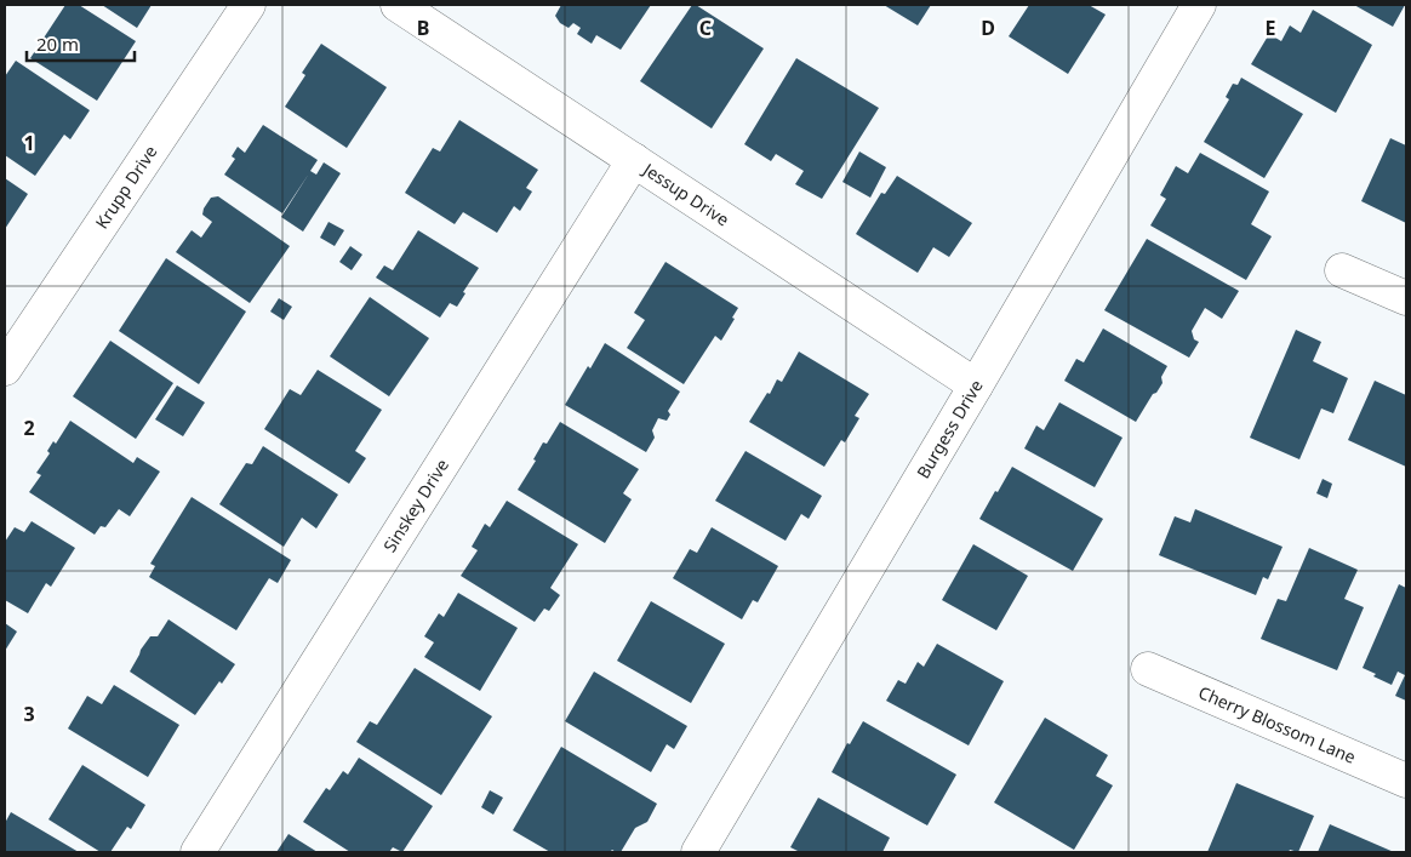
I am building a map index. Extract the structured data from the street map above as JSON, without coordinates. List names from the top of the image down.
{
  "streets": {
    "street": [
      "Krupp Drive",
      "Jessup Drive",
      "Burgess Drive",
      "Sinskey Drive",
      "Cherry Blossom Lane"
    ]
  },
  "crossings": [
    ["Jessup Drive", "Burgess Drive"],
    ["Jessup Drive", "Sinskey Drive"]
  ],
  "scale_bar": "20 m",
  "grid": {
    "columns": [
      "B",
      "C",
      "D",
      "E"
    ],
    "rows": ["1", "2", "3"]
  }
}
